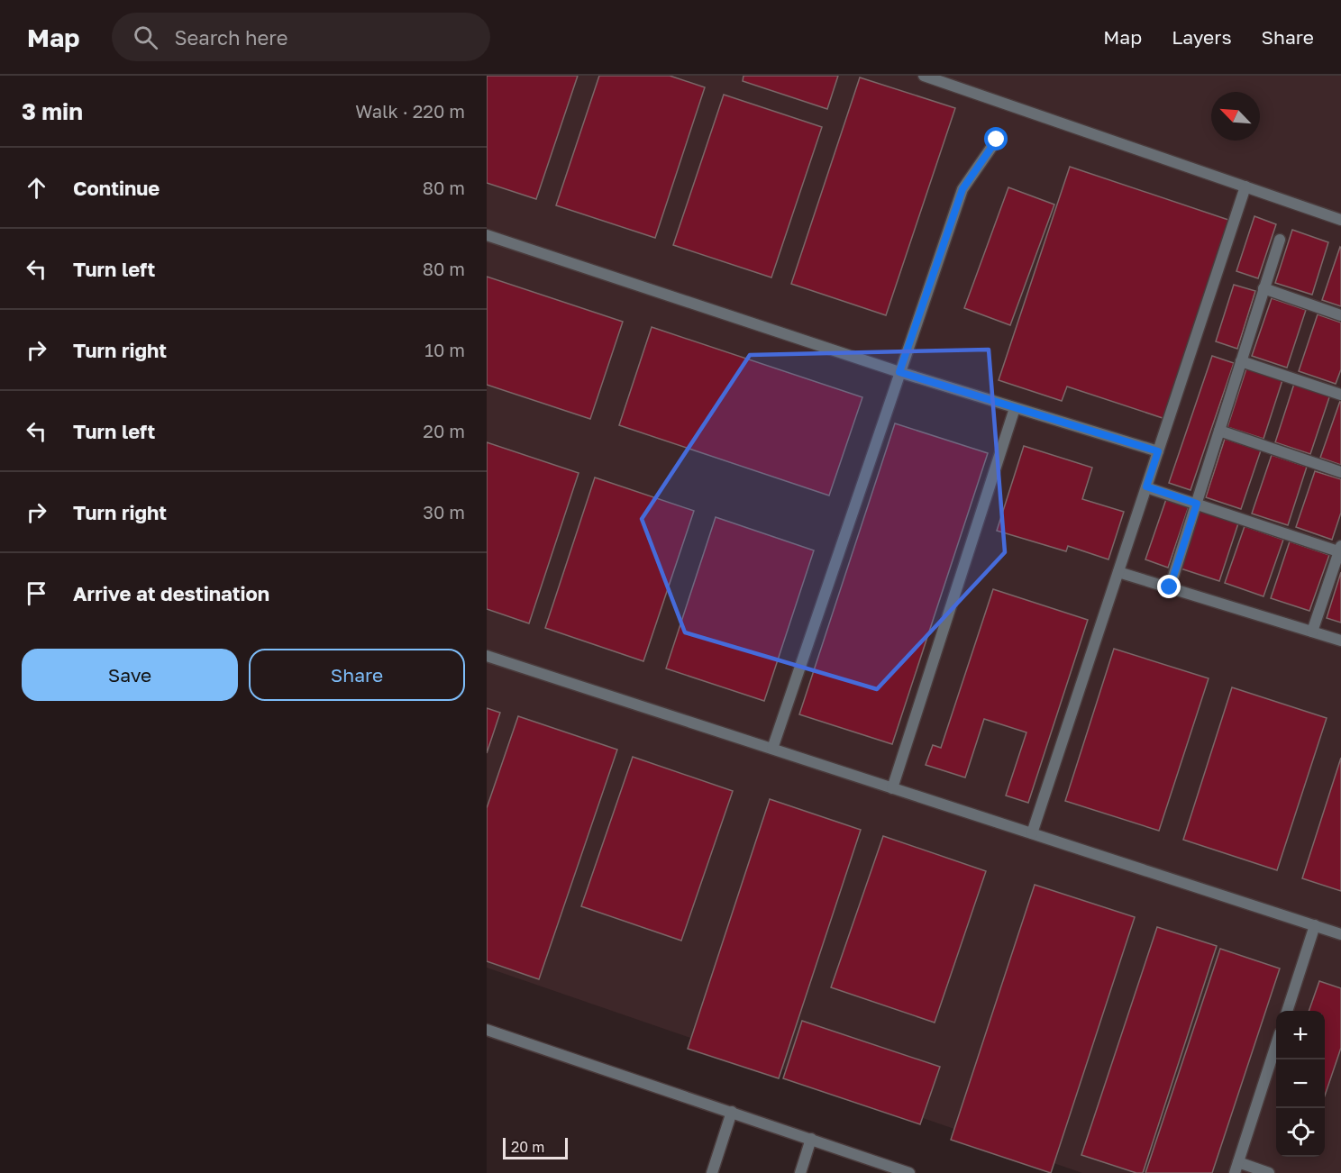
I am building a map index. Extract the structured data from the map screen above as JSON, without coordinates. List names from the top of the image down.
{
  "scale_bar": "20 m",
  "north": "top left",
  "page": {
    "header": "Map",
    "search": "Search here",
    "nav": ["Map", "Layers", "Share"],
    "heading": ["3 min", "Walk · 220 m"],
    "list": [
      ["Continue", "80 m"],
      ["Turn left", "80 m"],
      ["Turn right", "10 m"],
      ["Turn left", "20 m"],
      ["Turn right", "30 m"],
      "Arrive at destination"
    ],
    "buttons": ["Save", "Share"],
    "map_buttons": ["+", "−"],
    "scale": "20 m"
  }
}
